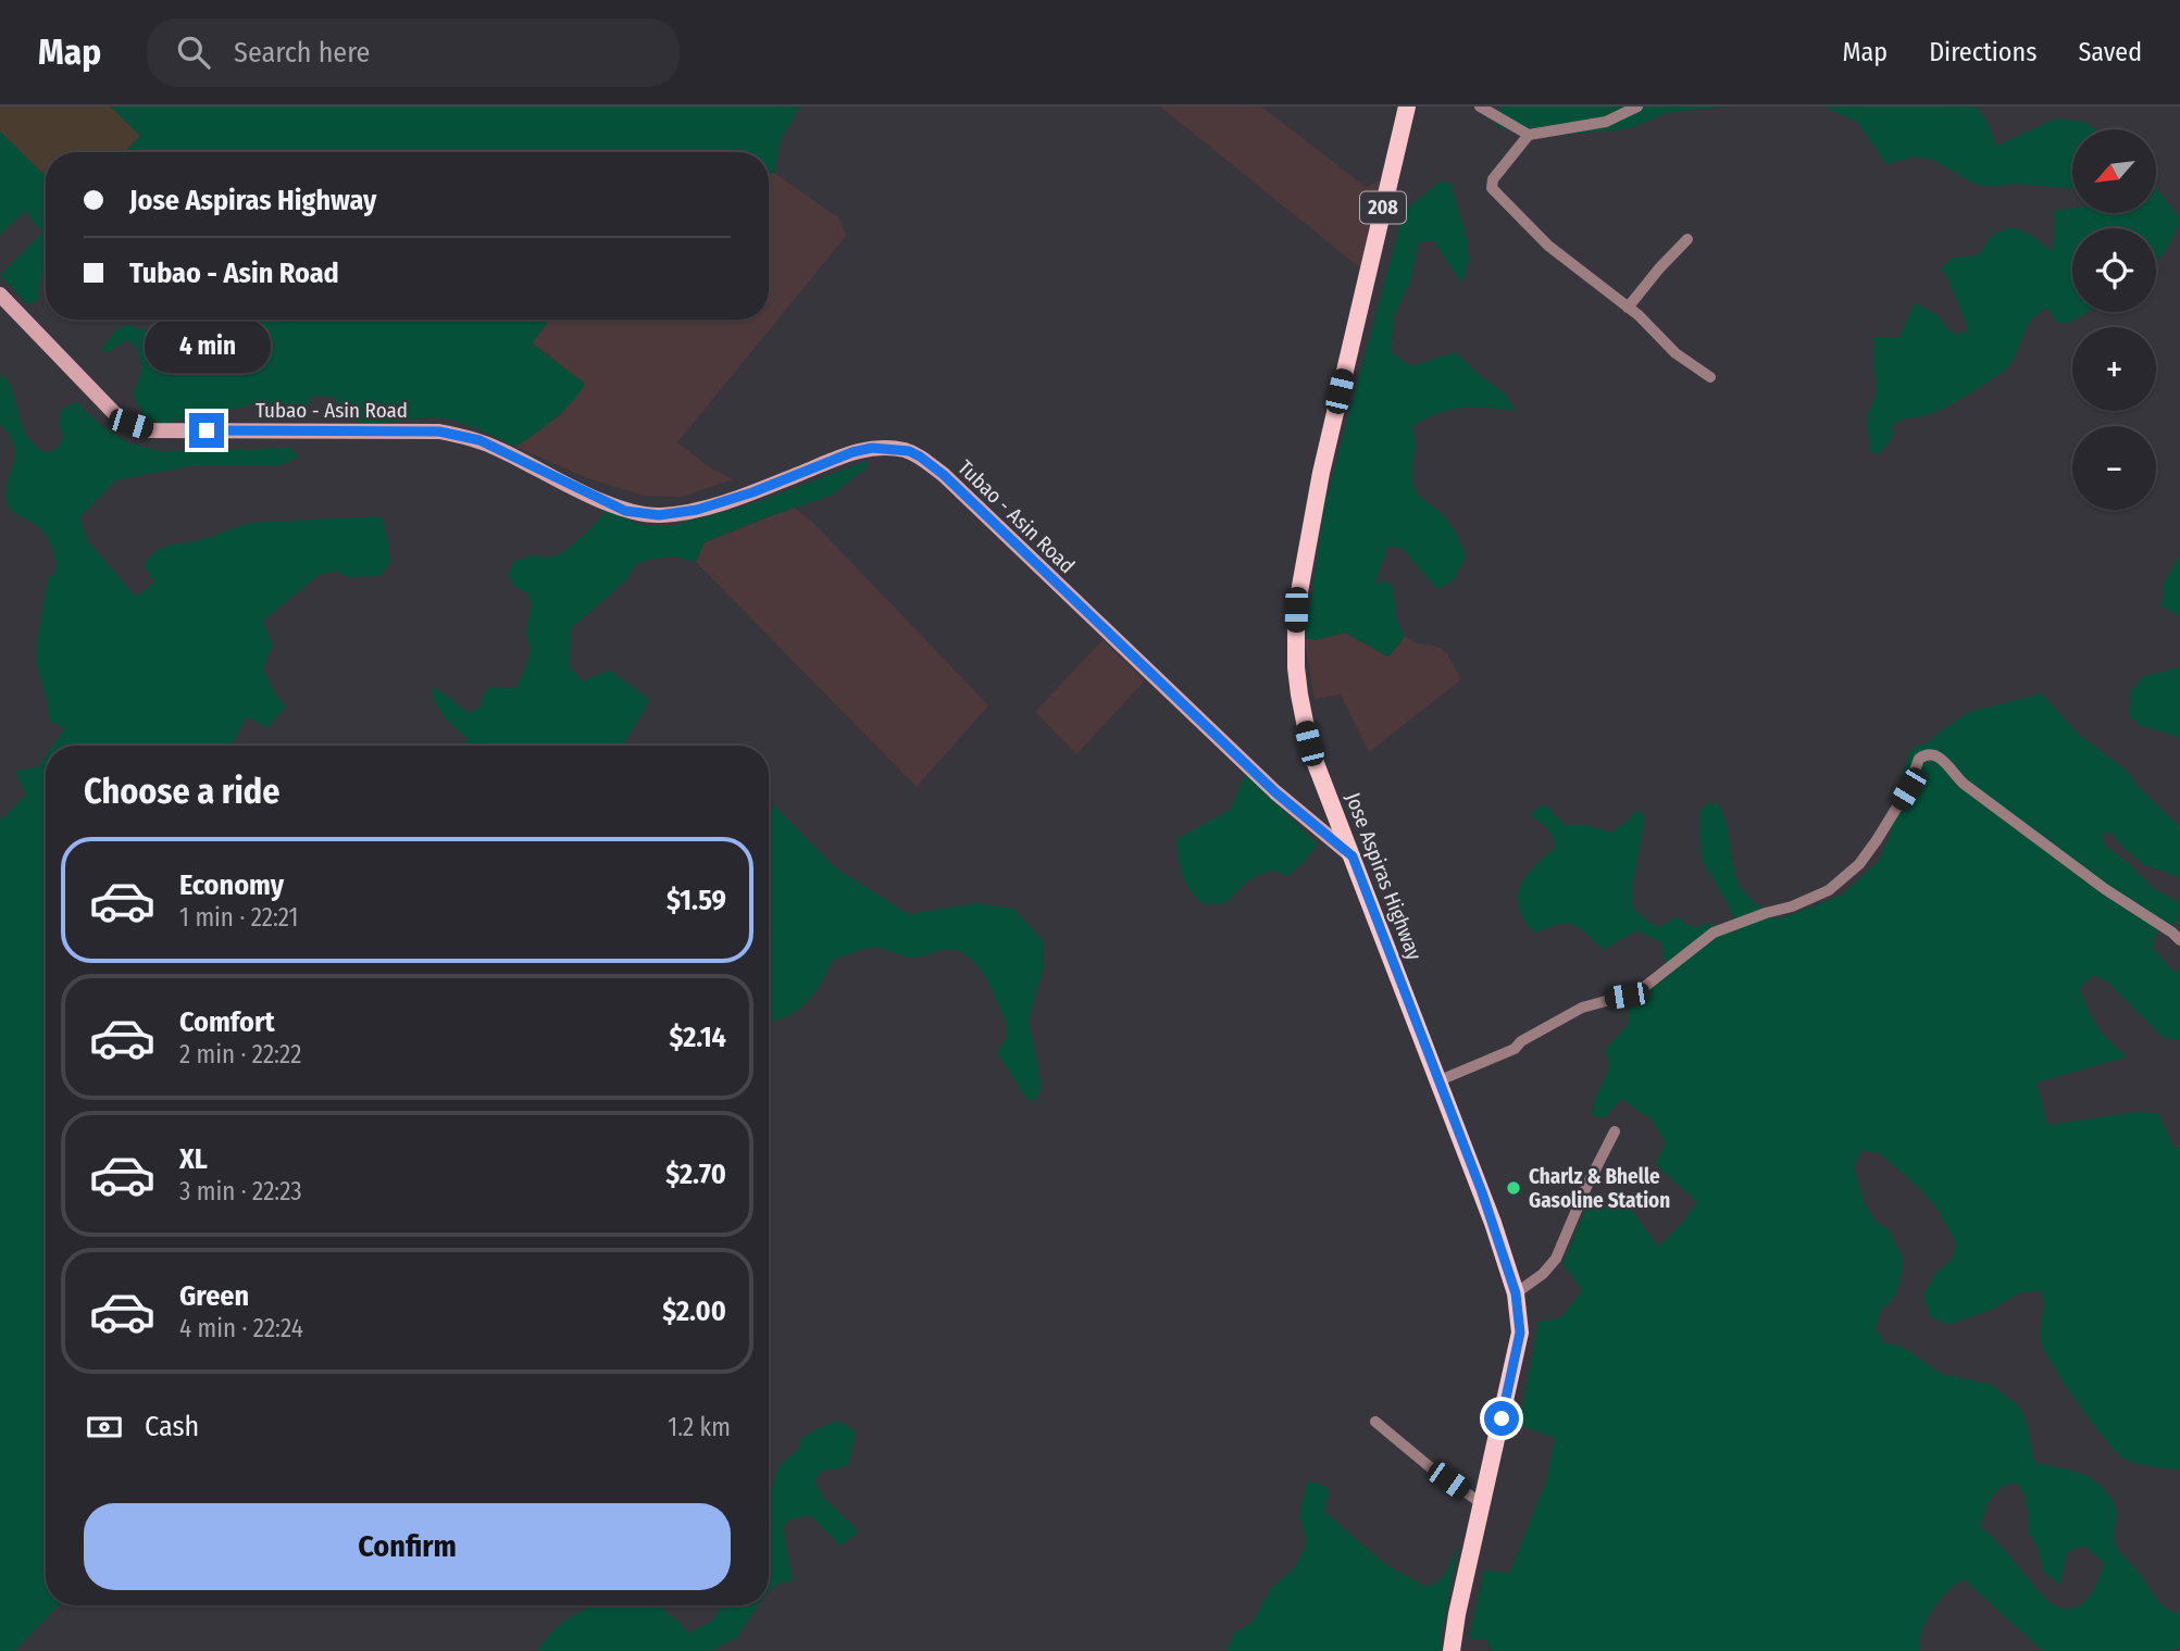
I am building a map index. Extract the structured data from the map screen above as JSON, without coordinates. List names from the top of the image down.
{
  "streets": {
    "main road": ["208", "Tubao - Asin Road", "Jose Aspiras Highway"]
  },
  "crossings": [
    ["Tubao - Asin Road", "Jose Aspiras Highway"]
  ],
  "places": ["Charlz & Bhelle Gasoline Station"],
  "north": "bottom left",
  "page": {
    "header": "Map",
    "search": "Search here",
    "nav": ["Map", "Directions", "Saved"],
    "map_buttons": ["+", "−"],
    "banner": ["Jose Aspiras Highway", "Tubao - Asin Road"],
    "bubble": "4 min",
    "heading": "Choose a ride",
    "list": [
      {
        "name": "Economy",
        "note": "1 min · 22:21",
        "value": "$1.59"
      },
      {
        "name": "Comfort",
        "note": "2 min · 22:22",
        "value": "$2.14"
      },
      {
        "name": "XL",
        "note": "3 min · 22:23",
        "value": "$2.70"
      },
      {
        "name": "Green",
        "note": "4 min · 22:24",
        "value": "$2.00"
      }
    ],
    "pay": ["Cash", "1.2 km"],
    "buttons": "Confirm"
  }
}
